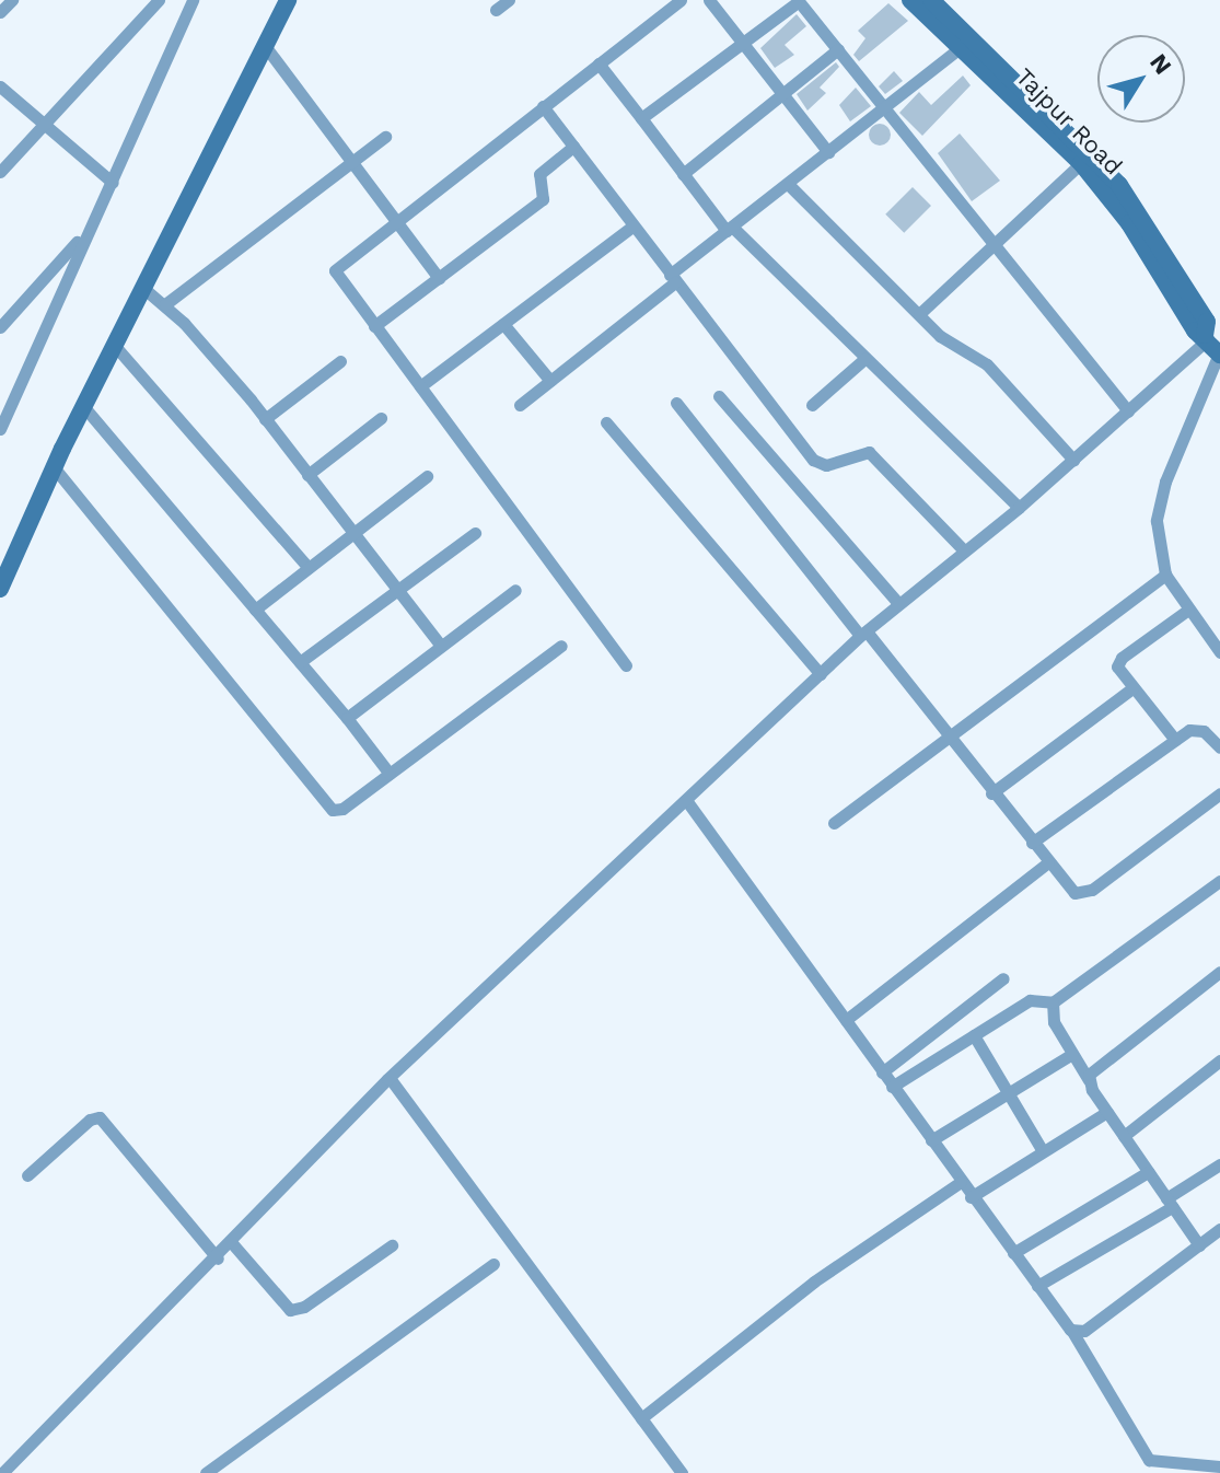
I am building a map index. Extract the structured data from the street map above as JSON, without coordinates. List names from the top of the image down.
{
  "streets": {
    "main road": ["Tajpur Road"]
  },
  "north": "top right"
}
